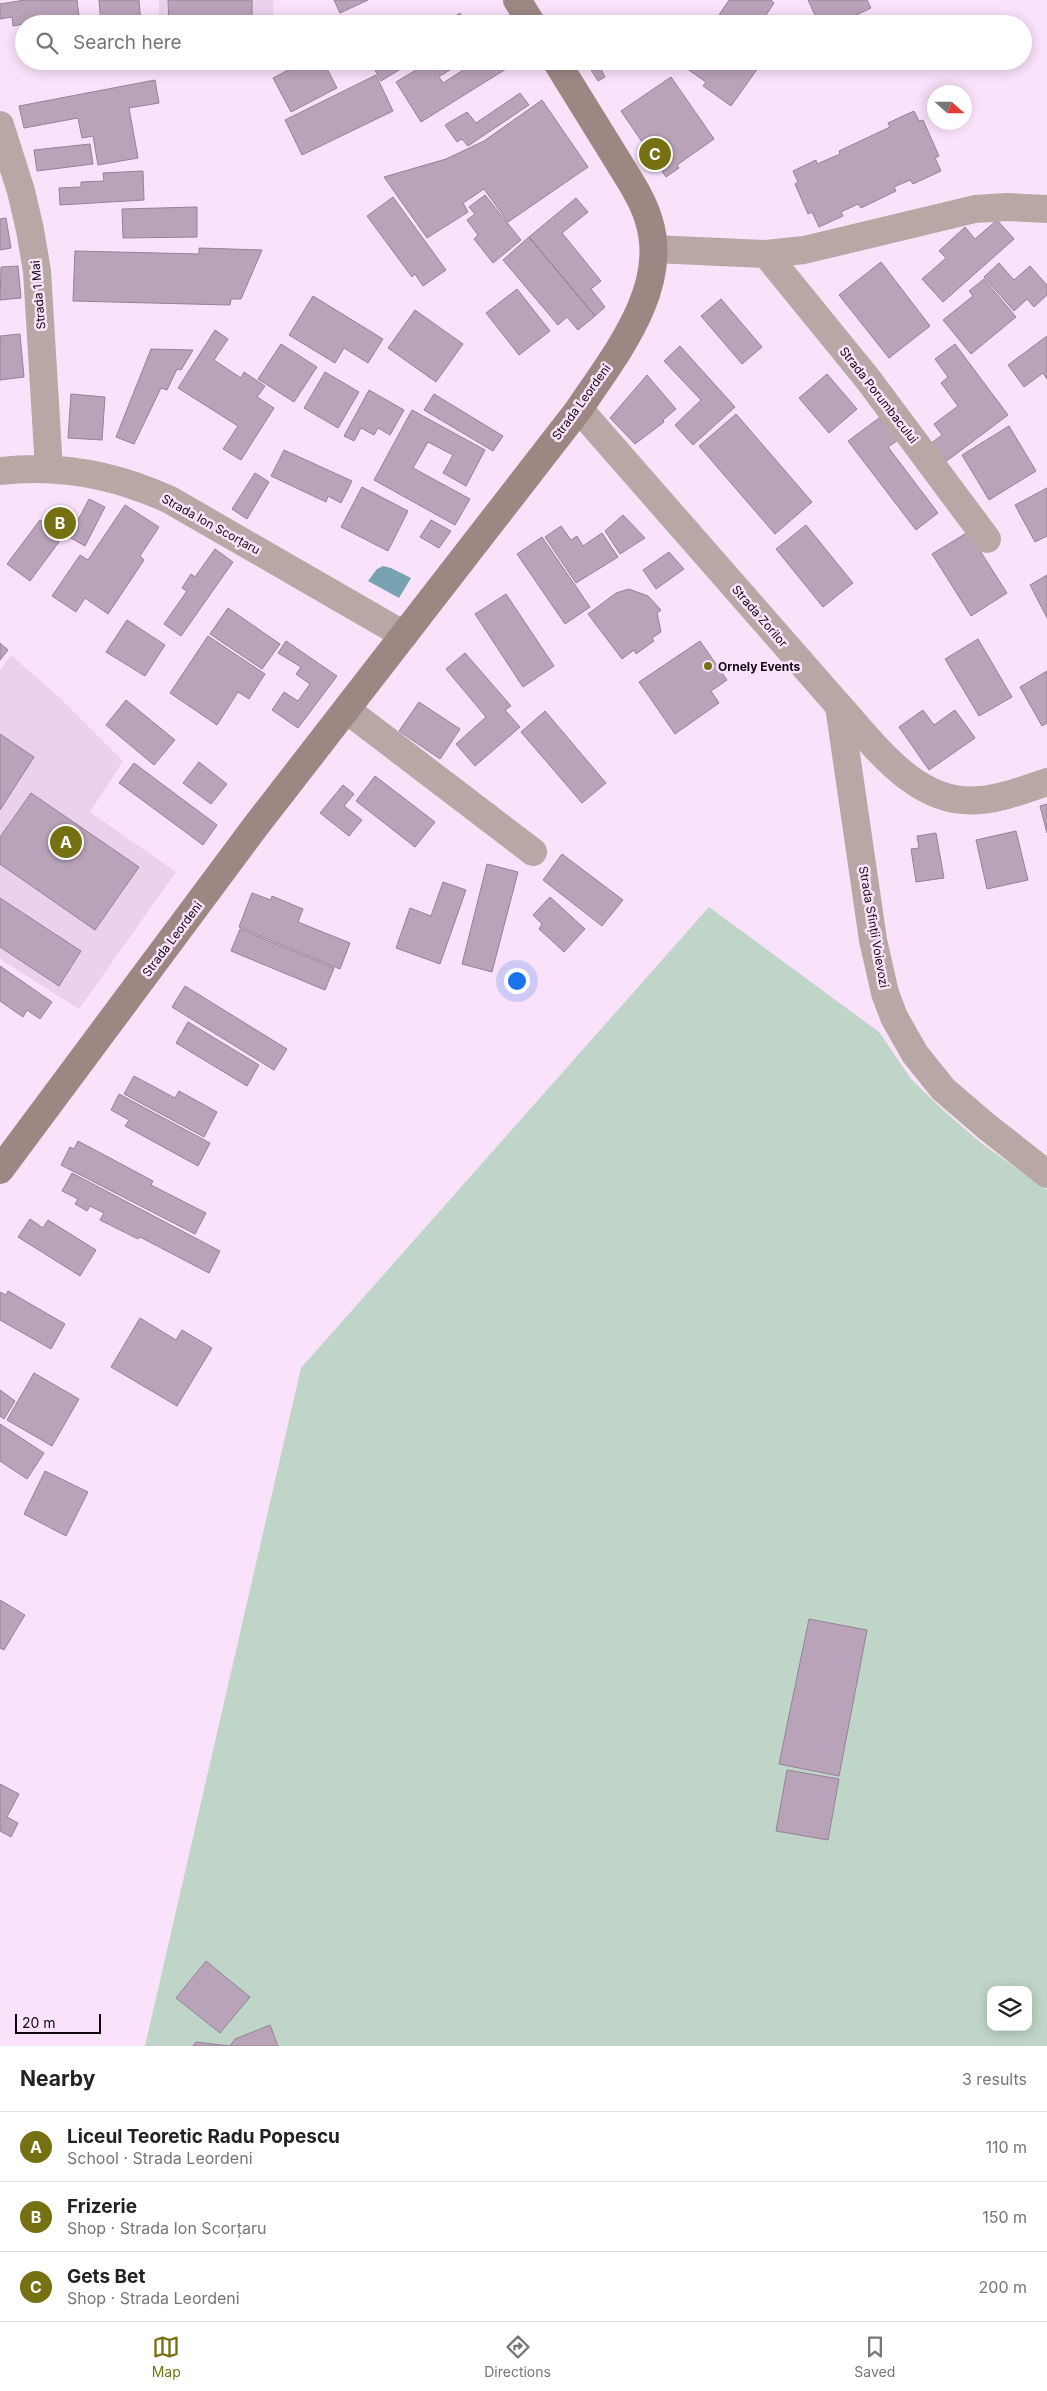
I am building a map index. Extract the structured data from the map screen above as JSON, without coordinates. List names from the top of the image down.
{
  "streets": {
    "main road": ["Strada Leordeni"],
    "street": [
      "Strada 1 Mai",
      "Strada Porumbacului",
      "Strada Ion Scorțaru",
      "Strada Zorilor",
      "Strada Sfinții Voievozi"
    ]
  },
  "crossings": [
    ["Strada 1 Mai", "Strada Ion Scorțaru"],
    ["Strada Leordeni", "Strada Ion Scorțaru"],
    ["Strada Leordeni", "Strada Zorilor"],
    ["Strada Zorilor", "Strada Sfinții Voievozi"]
  ],
  "places": ["Ornely Events"],
  "scale_bar": "20 m",
  "north": "right",
  "page": {
    "search": "Search here",
    "pins": ["C", "B", "A"],
    "scale": "20 m",
    "heading": ["Nearby", "3 results"],
    "list": [
      {
        "mark": "A",
        "name": "Liceul Teoretic Radu Popescu",
        "note": "School · Strada Leordeni",
        "value": "110 m"
      },
      {
        "mark": "B",
        "name": "Frizerie",
        "note": "Shop · Strada Ion Scorțaru",
        "value": "150 m"
      },
      {
        "mark": "C",
        "name": "Gets Bet",
        "note": "Shop · Strada Leordeni",
        "value": "200 m"
      }
    ],
    "nav": ["Map", "Directions", "Saved"]
  }
}
